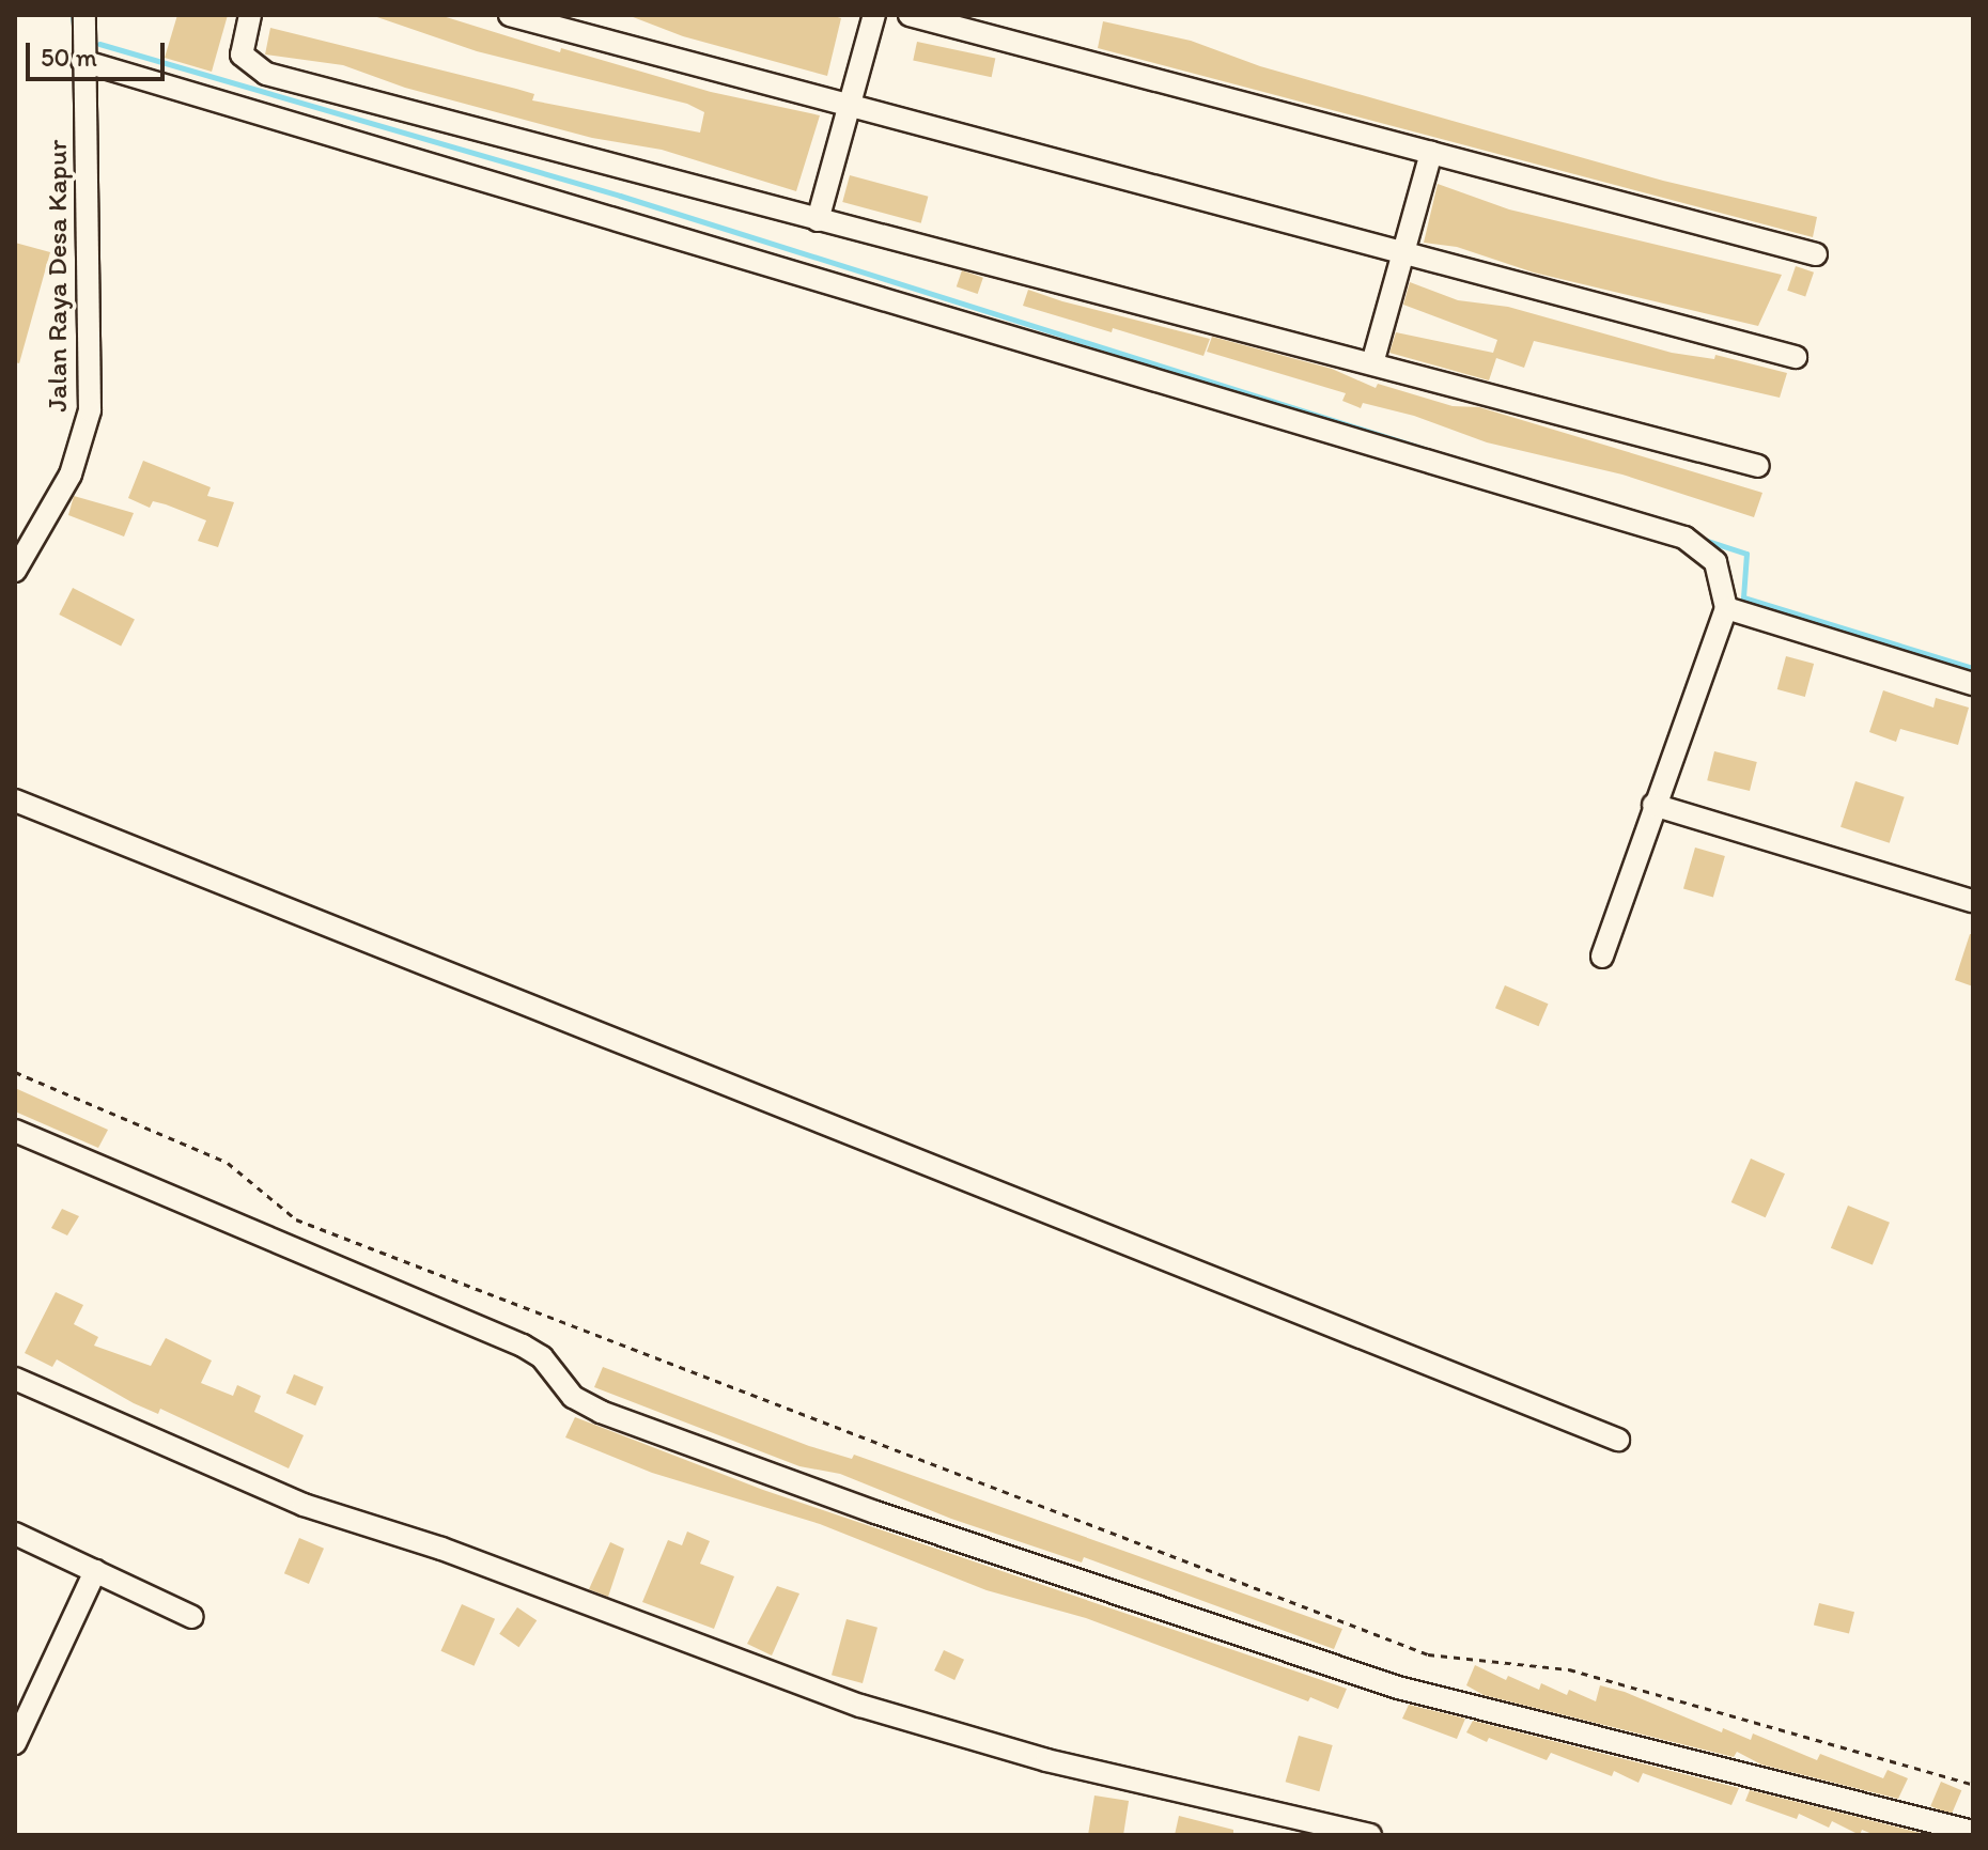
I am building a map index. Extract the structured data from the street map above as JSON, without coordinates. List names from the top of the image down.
{
  "streets": {
    "street": ["Jalan Raya Desa Kapur"]
  },
  "scale_bar": "50 m"
}
